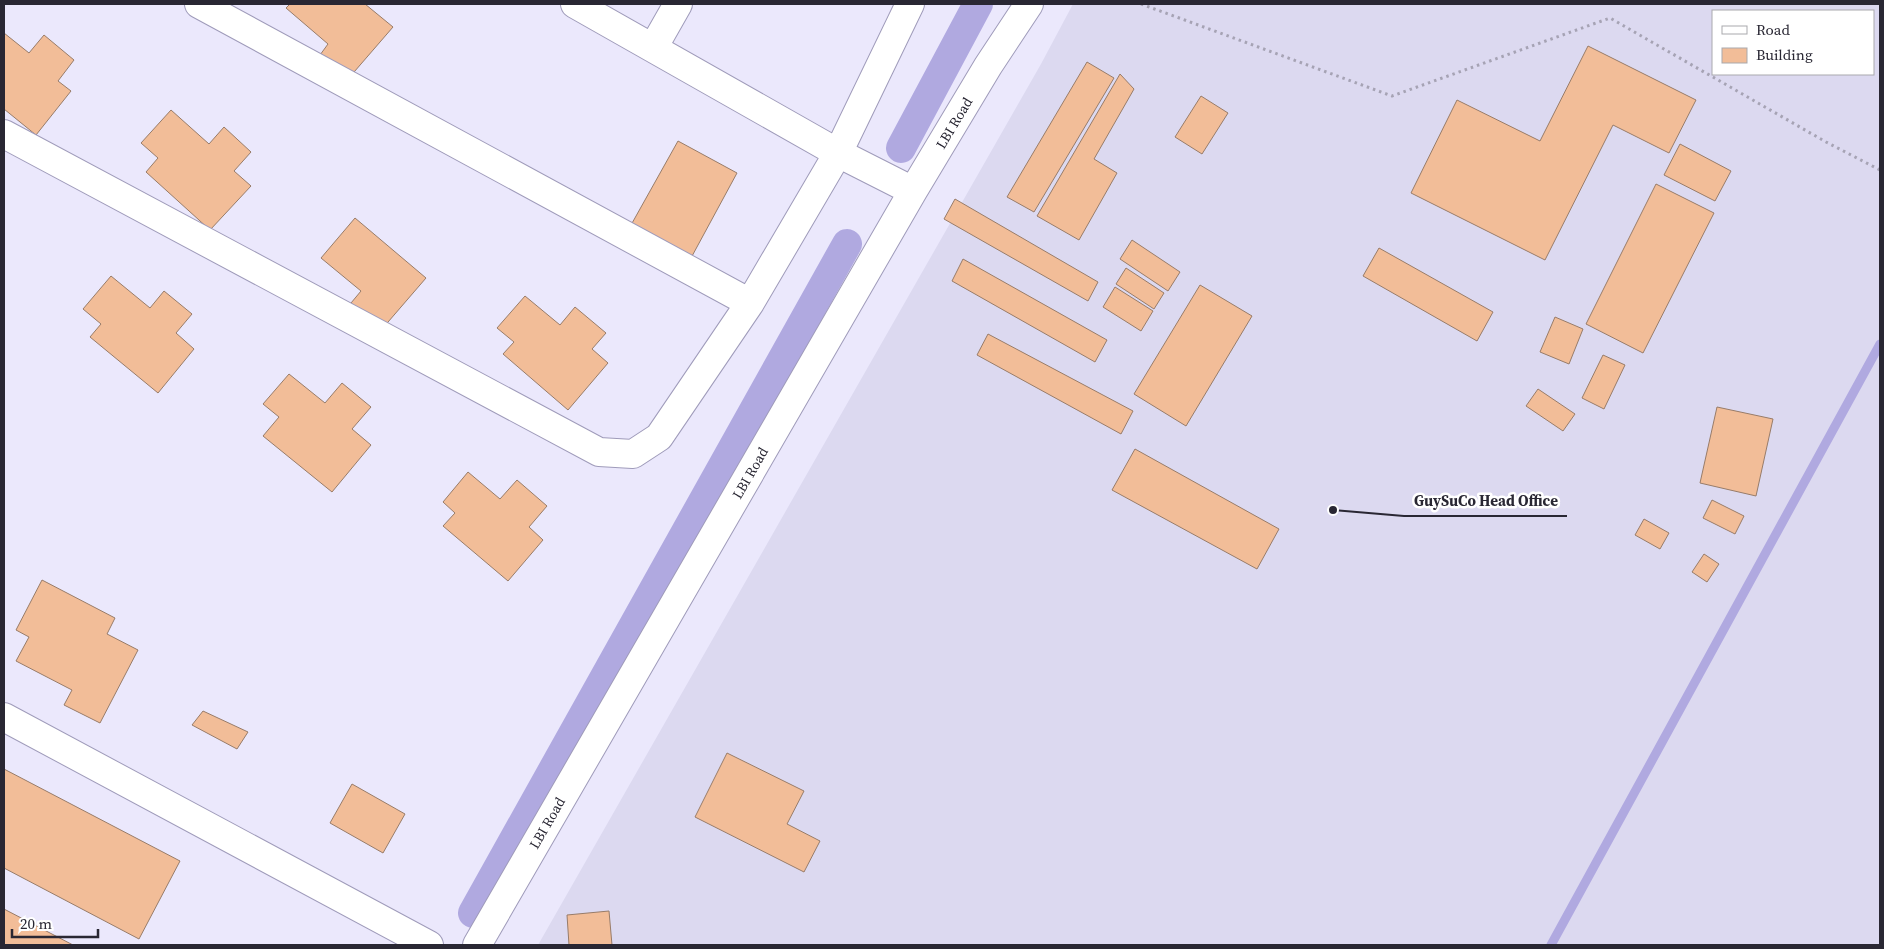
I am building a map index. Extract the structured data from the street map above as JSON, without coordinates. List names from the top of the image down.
{
  "streets": {
    "street": ["LBI Road"]
  },
  "places": ["GuySuCo Head Office"],
  "legend": ["Road", "Building"],
  "scale_bar": "20 m"
}
